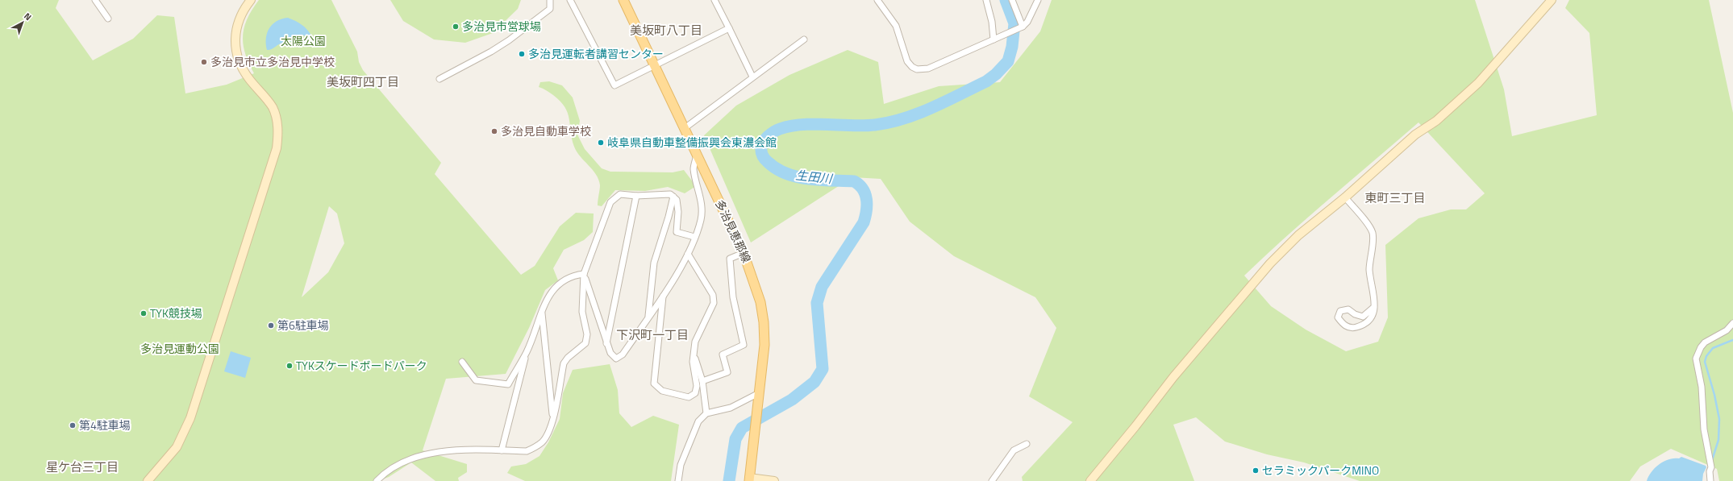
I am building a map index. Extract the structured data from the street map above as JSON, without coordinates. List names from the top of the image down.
{
  "streets": {
    "main road": ["多治見恵那線"]
  },
  "districts": [
    "美坂町八丁目",
    "美坂町四丁目",
    "東町三丁目",
    "下沢町一丁目",
    "星ケ台三丁目"
  ],
  "water": ["生田川"],
  "parks": ["太陽公園", "多治見運動公園"],
  "places": [
    "多治見市営球場",
    "多治見運転者講習センター",
    "多治見市立多治見中学校",
    "多治見自動車学校",
    "岐阜県自動車整備振興会東濃会館",
    "TYK競技場",
    "第6駐車場",
    "TYKスケードボードパーク",
    "第4駐車場",
    "セラミックパークMINO"
  ],
  "north": "top right"
}
